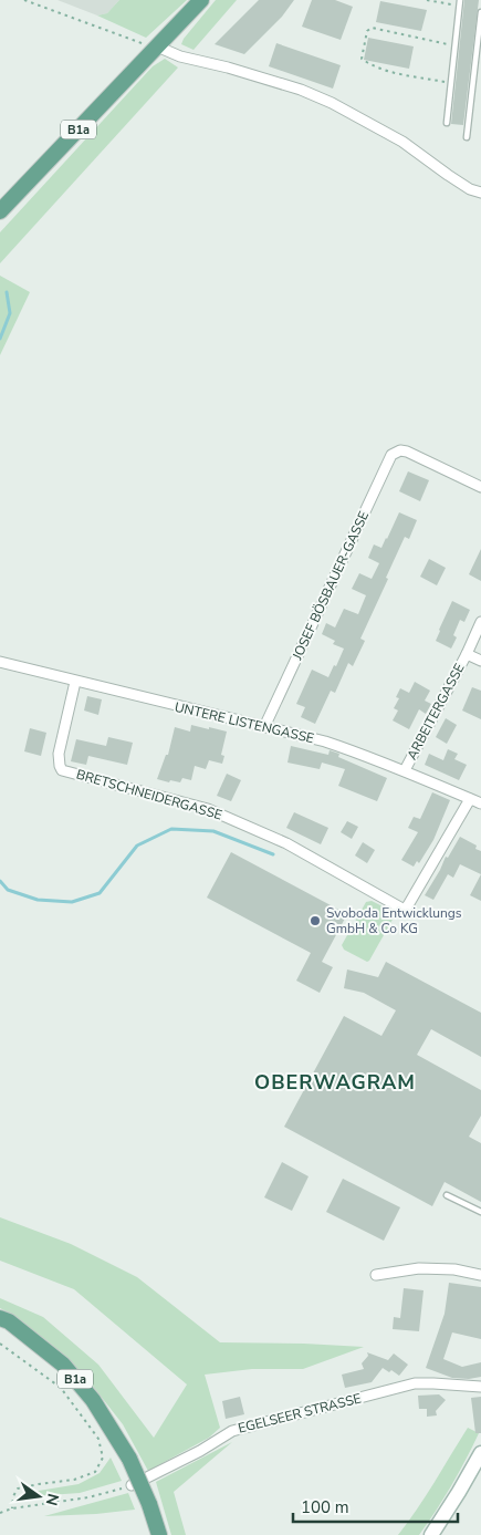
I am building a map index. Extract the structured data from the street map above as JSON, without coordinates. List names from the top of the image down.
{
  "streets": {
    "main road": ["B1a"],
    "street": [
      "JOSEF BÖSBAUER-GASSE",
      "ARBEITERGASSE",
      "UNTERE LISTENGASSE",
      "BRETSCHNEIDERGASSE",
      "EGELSEER STRASSE"
    ]
  },
  "crossings": [
    ["JOSEF BÖSBAUER-GASSE", "UNTERE LISTENGASSE"],
    ["ARBEITERGASSE", "UNTERE LISTENGASSE"],
    ["UNTERE LISTENGASSE", "BRETSCHNEIDERGASSE"]
  ],
  "districts": ["OBERWAGRAM"],
  "places": ["Svoboda Entwicklungs GmbH & Co KG"],
  "scale_bar": "100 m",
  "north": "right"
}
